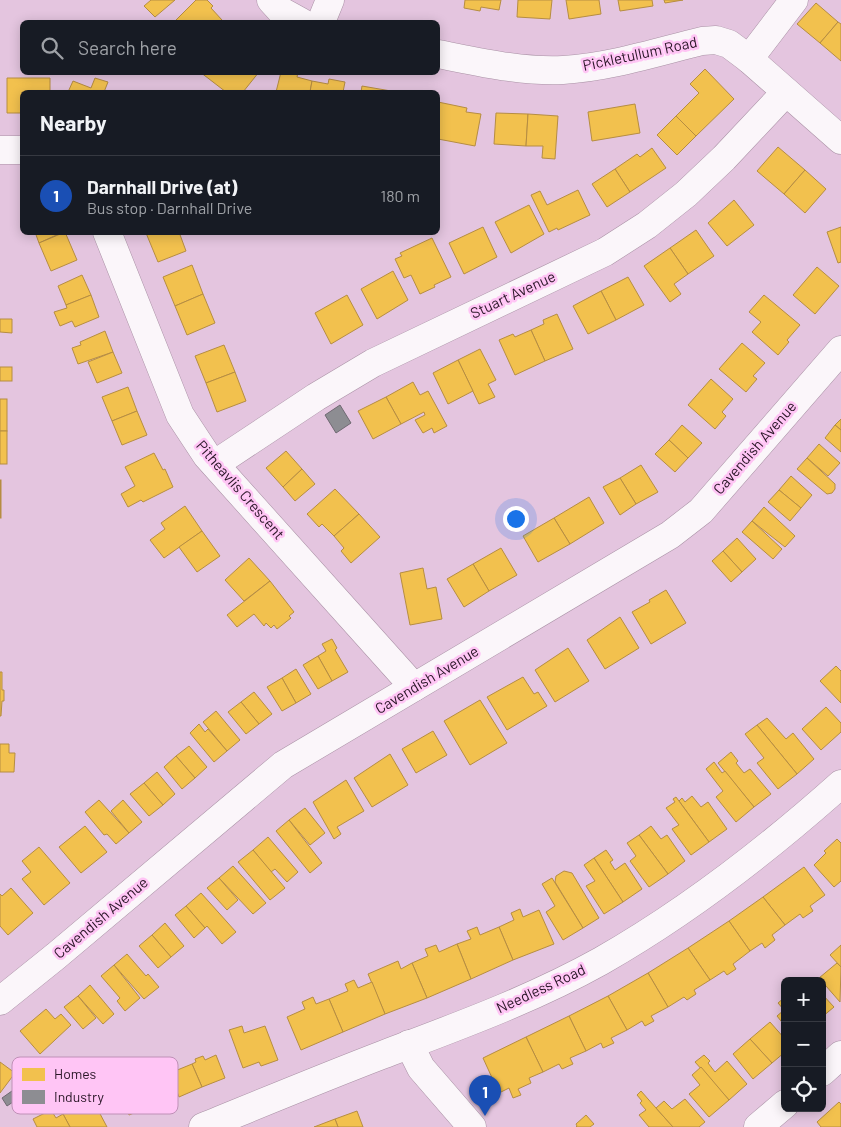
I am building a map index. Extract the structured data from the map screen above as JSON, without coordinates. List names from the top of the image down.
{
  "streets": {
    "street": [
      "Pickletullum Road",
      "Stuart Avenue",
      "Cavendish Avenue",
      "Pitheavlis Crescent",
      "Needless Road"
    ]
  },
  "crossings": [
    ["Pickletullum Road", "Stuart Avenue"],
    ["Stuart Avenue", "Pitheavlis Crescent"],
    ["Cavendish Avenue", "Pitheavlis Crescent"]
  ],
  "legend": ["Homes", "Industry"],
  "page": {
    "search": "Search here",
    "heading": "Nearby",
    "list": [
      {
        "mark": "1",
        "name": "Darnhall Drive (at)",
        "note": "Bus stop · Darnhall Drive",
        "value": "180 m"
      }
    ],
    "map_buttons": ["+", "−"],
    "pins": "1"
  }
}
